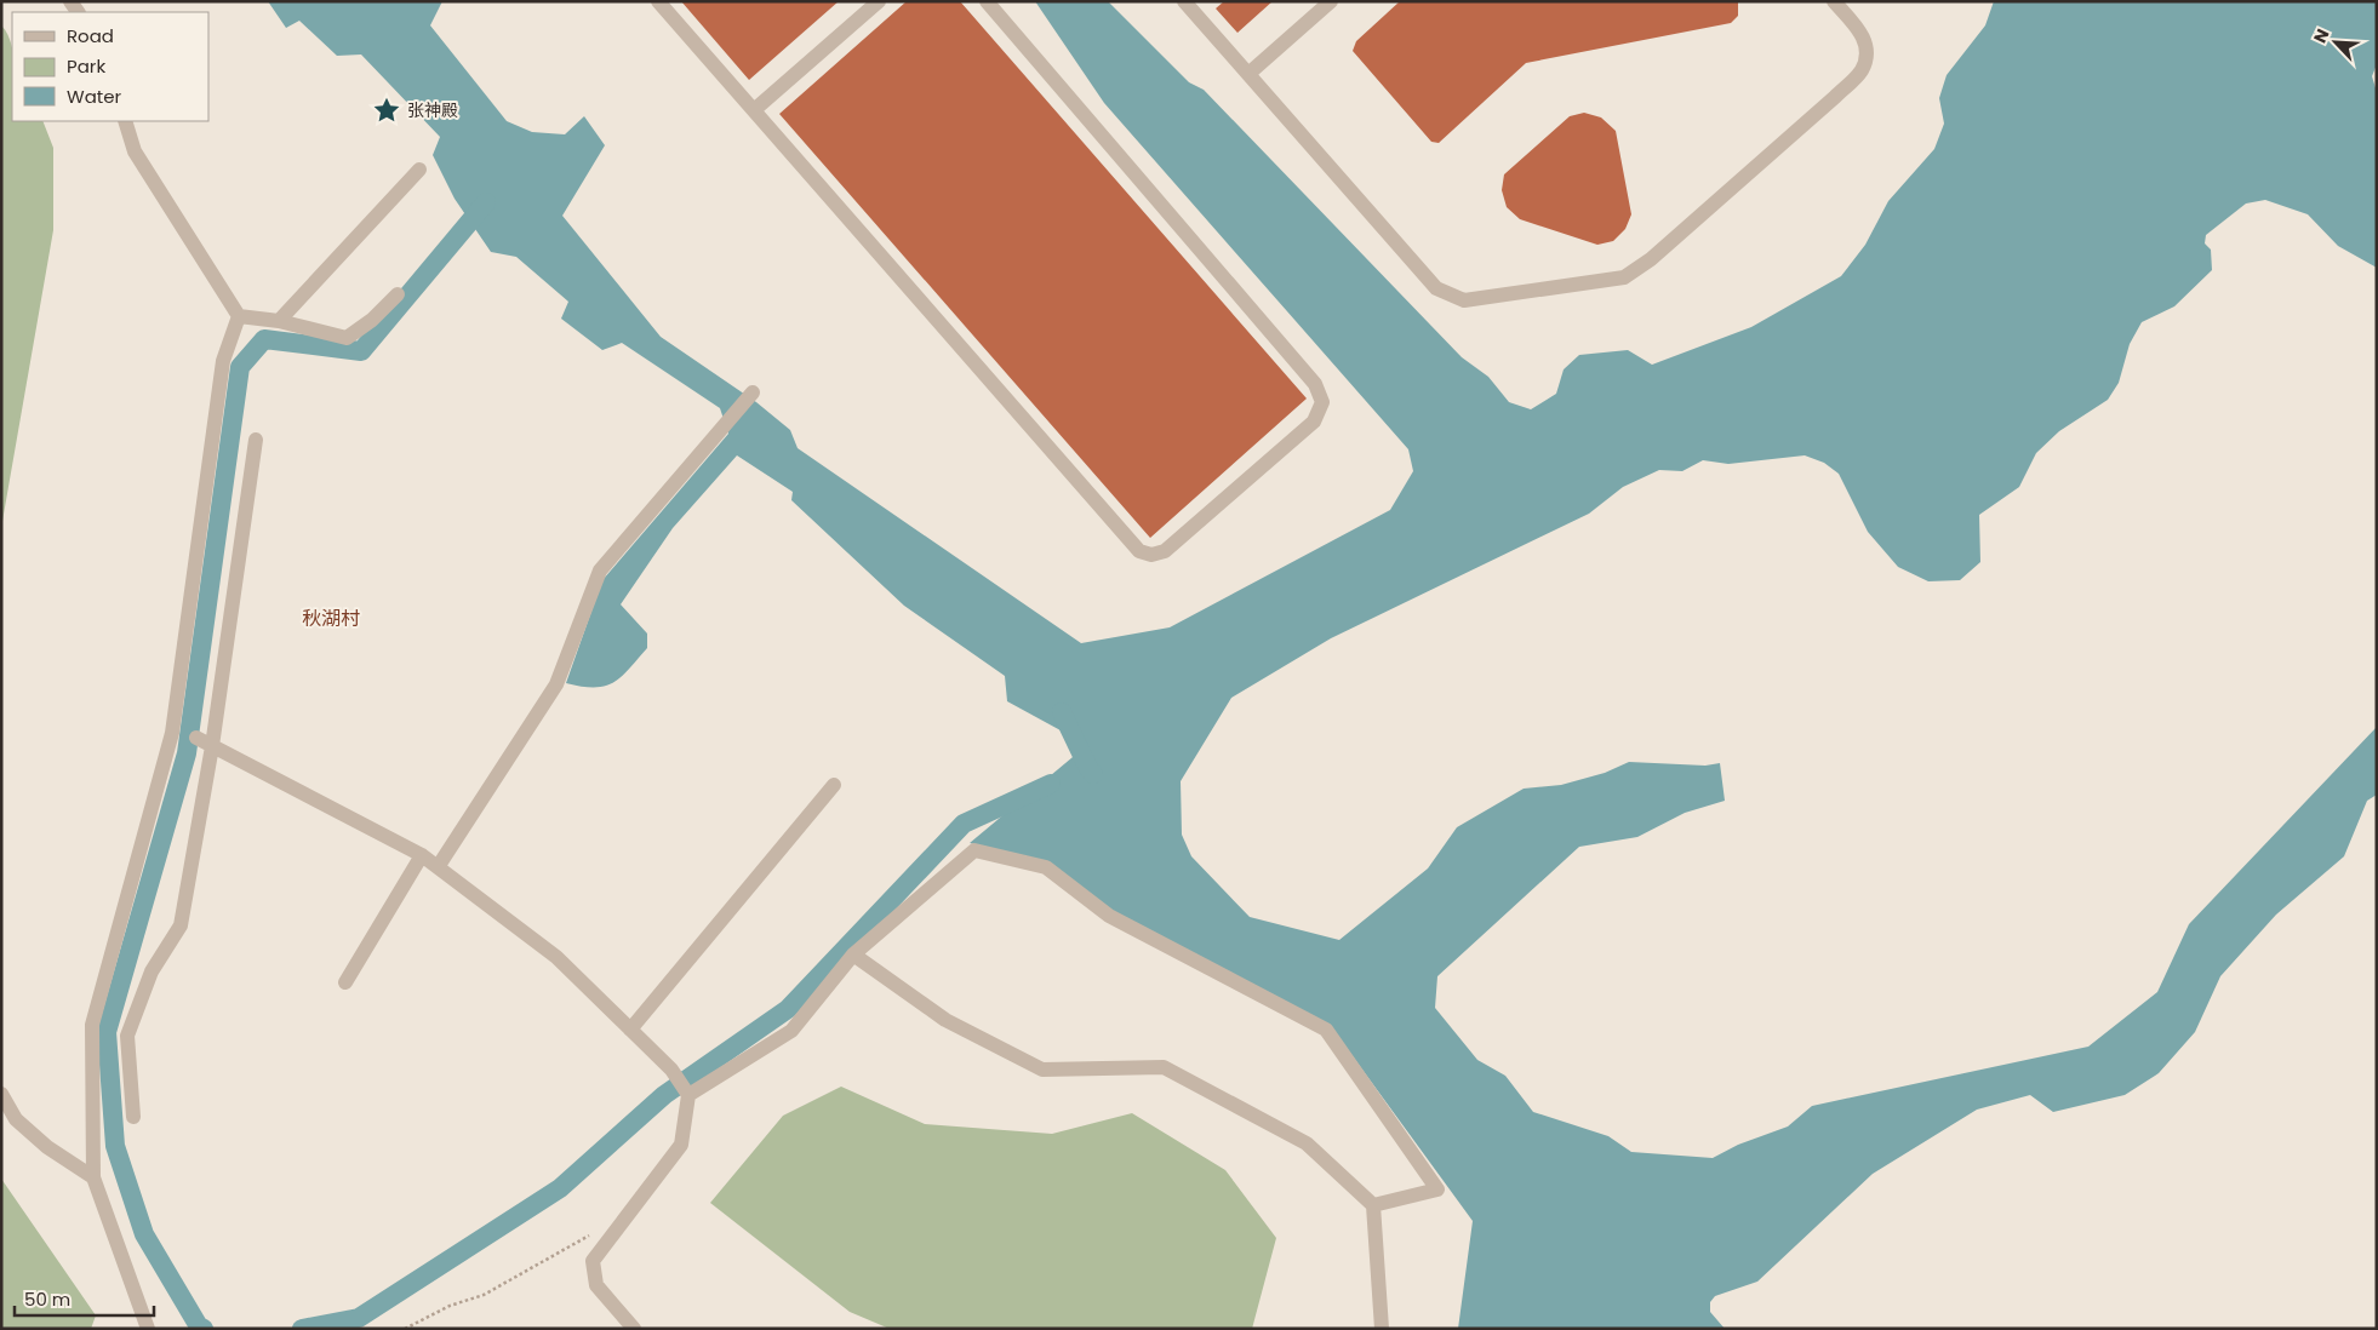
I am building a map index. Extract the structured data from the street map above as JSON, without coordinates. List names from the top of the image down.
{
  "districts": ["秋湖村"],
  "places": {
    "place": ["张神殿"]
  },
  "legend": ["Road", "Park", "Water"],
  "scale_bar": "50 m",
  "north": "top left"
}
